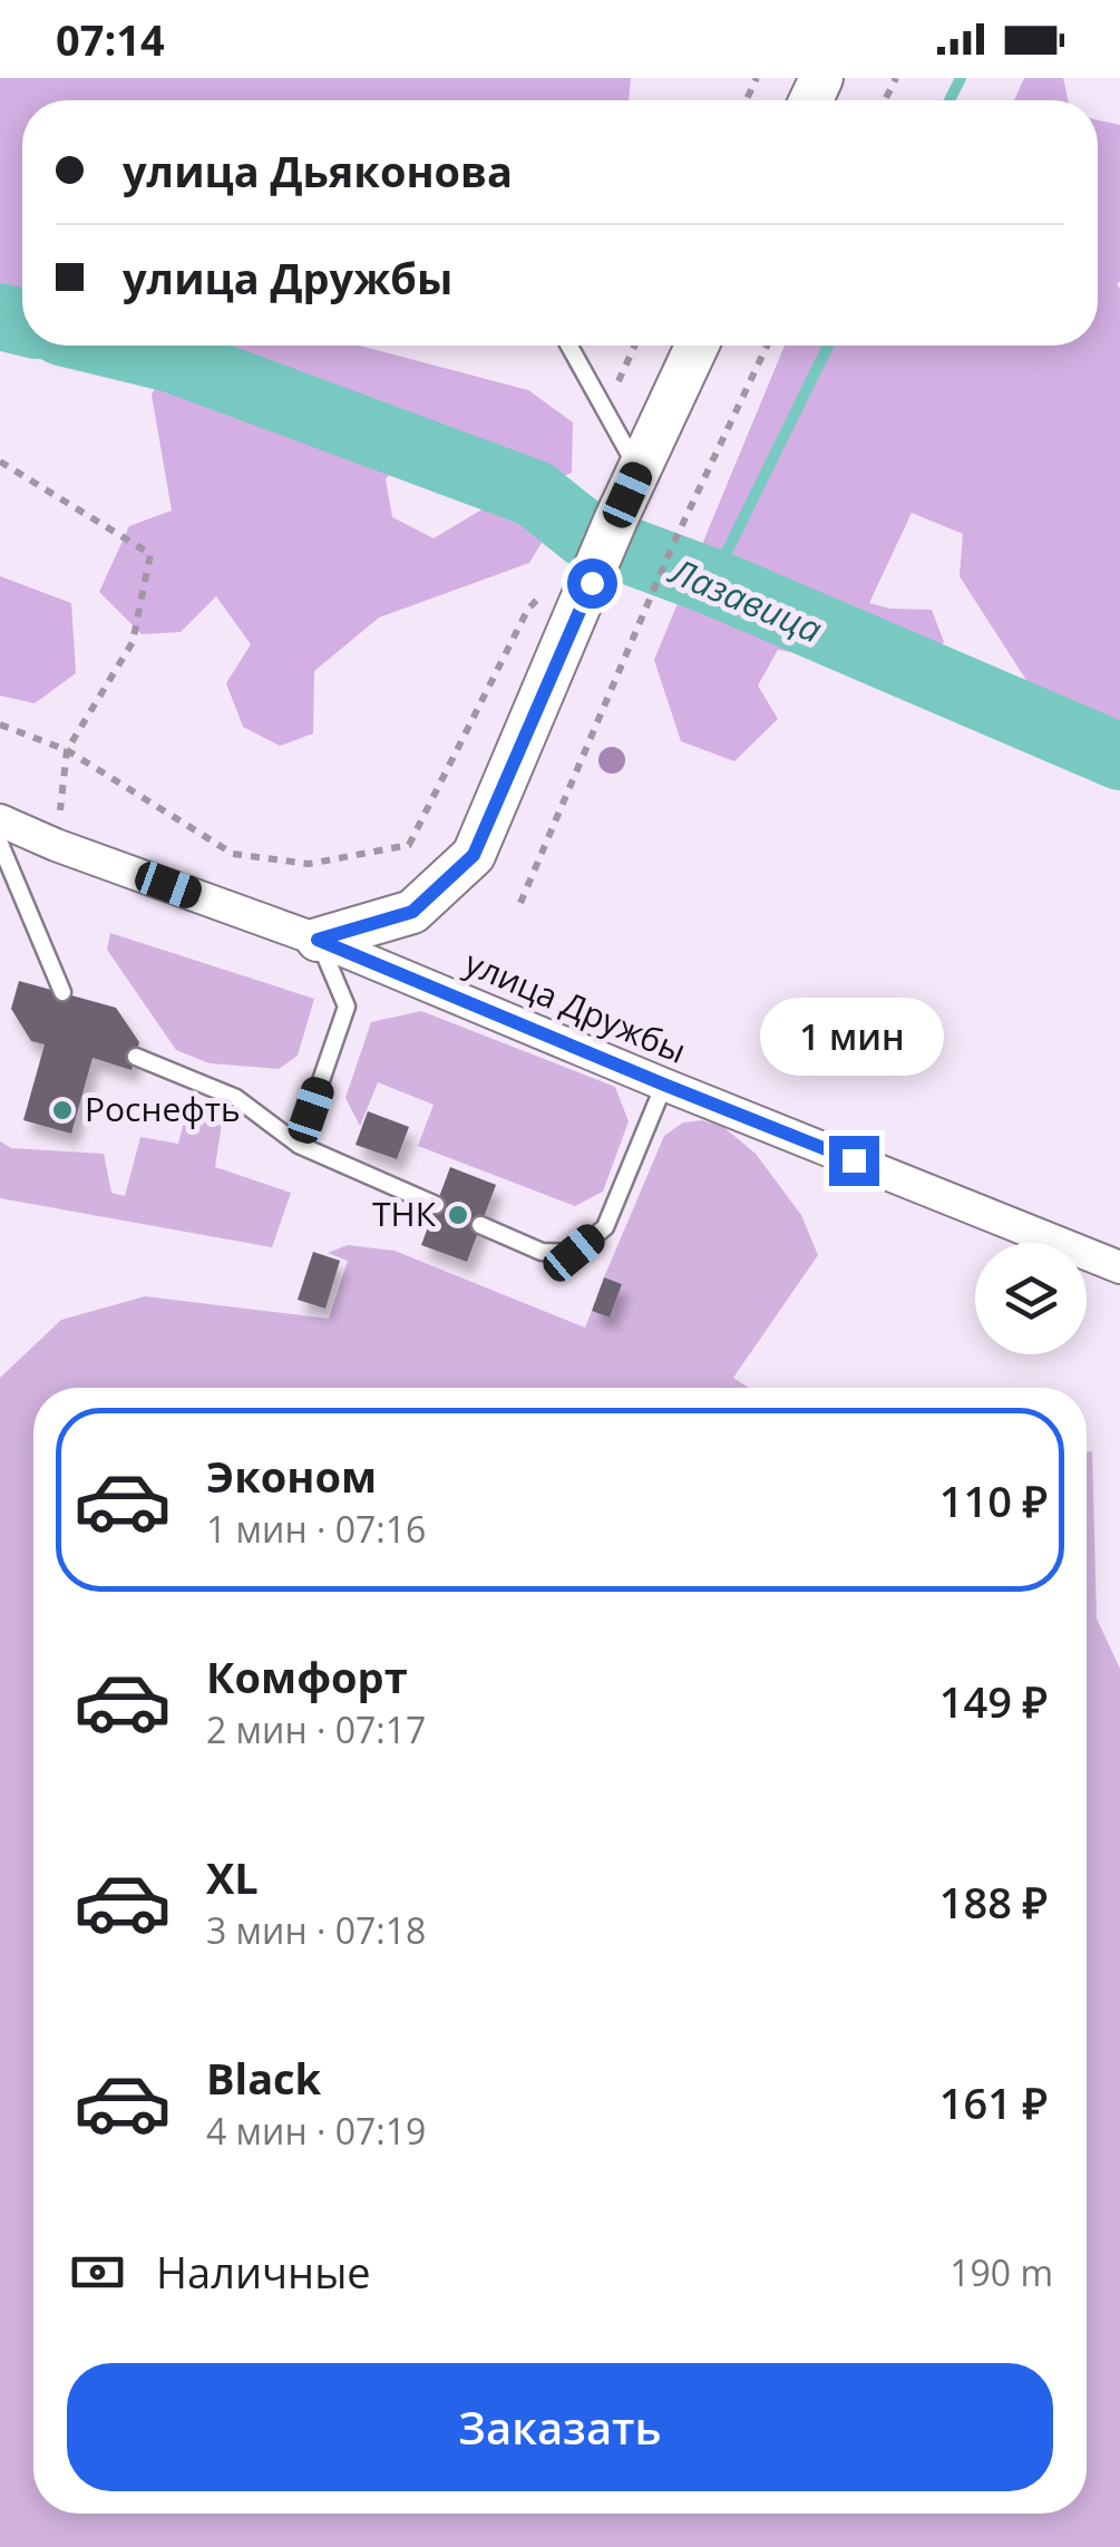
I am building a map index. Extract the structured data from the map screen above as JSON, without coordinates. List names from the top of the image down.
{
  "streets": {
    "street": ["улица Дружбы"]
  },
  "water": ["Лазавица"],
  "places": ["Роснефть", "ТНК"],
  "page": {
    "status": "07:14",
    "banner": ["улица Дьяконова", "улица Дружбы"],
    "bubble": "1 мин",
    "list": [
      {
        "name": "Эконом",
        "note": "1 мин · 07:16",
        "value": "110 ₽"
      },
      {
        "name": "Комфорт",
        "note": "2 мин · 07:17",
        "value": "149 ₽"
      },
      {
        "name": "XL",
        "note": "3 мин · 07:18",
        "value": "188 ₽"
      },
      {
        "name": "Black",
        "note": "4 мин · 07:19",
        "value": "161 ₽"
      }
    ],
    "pay": ["Наличные", "190 m"],
    "buttons": "Заказать"
  }
}
